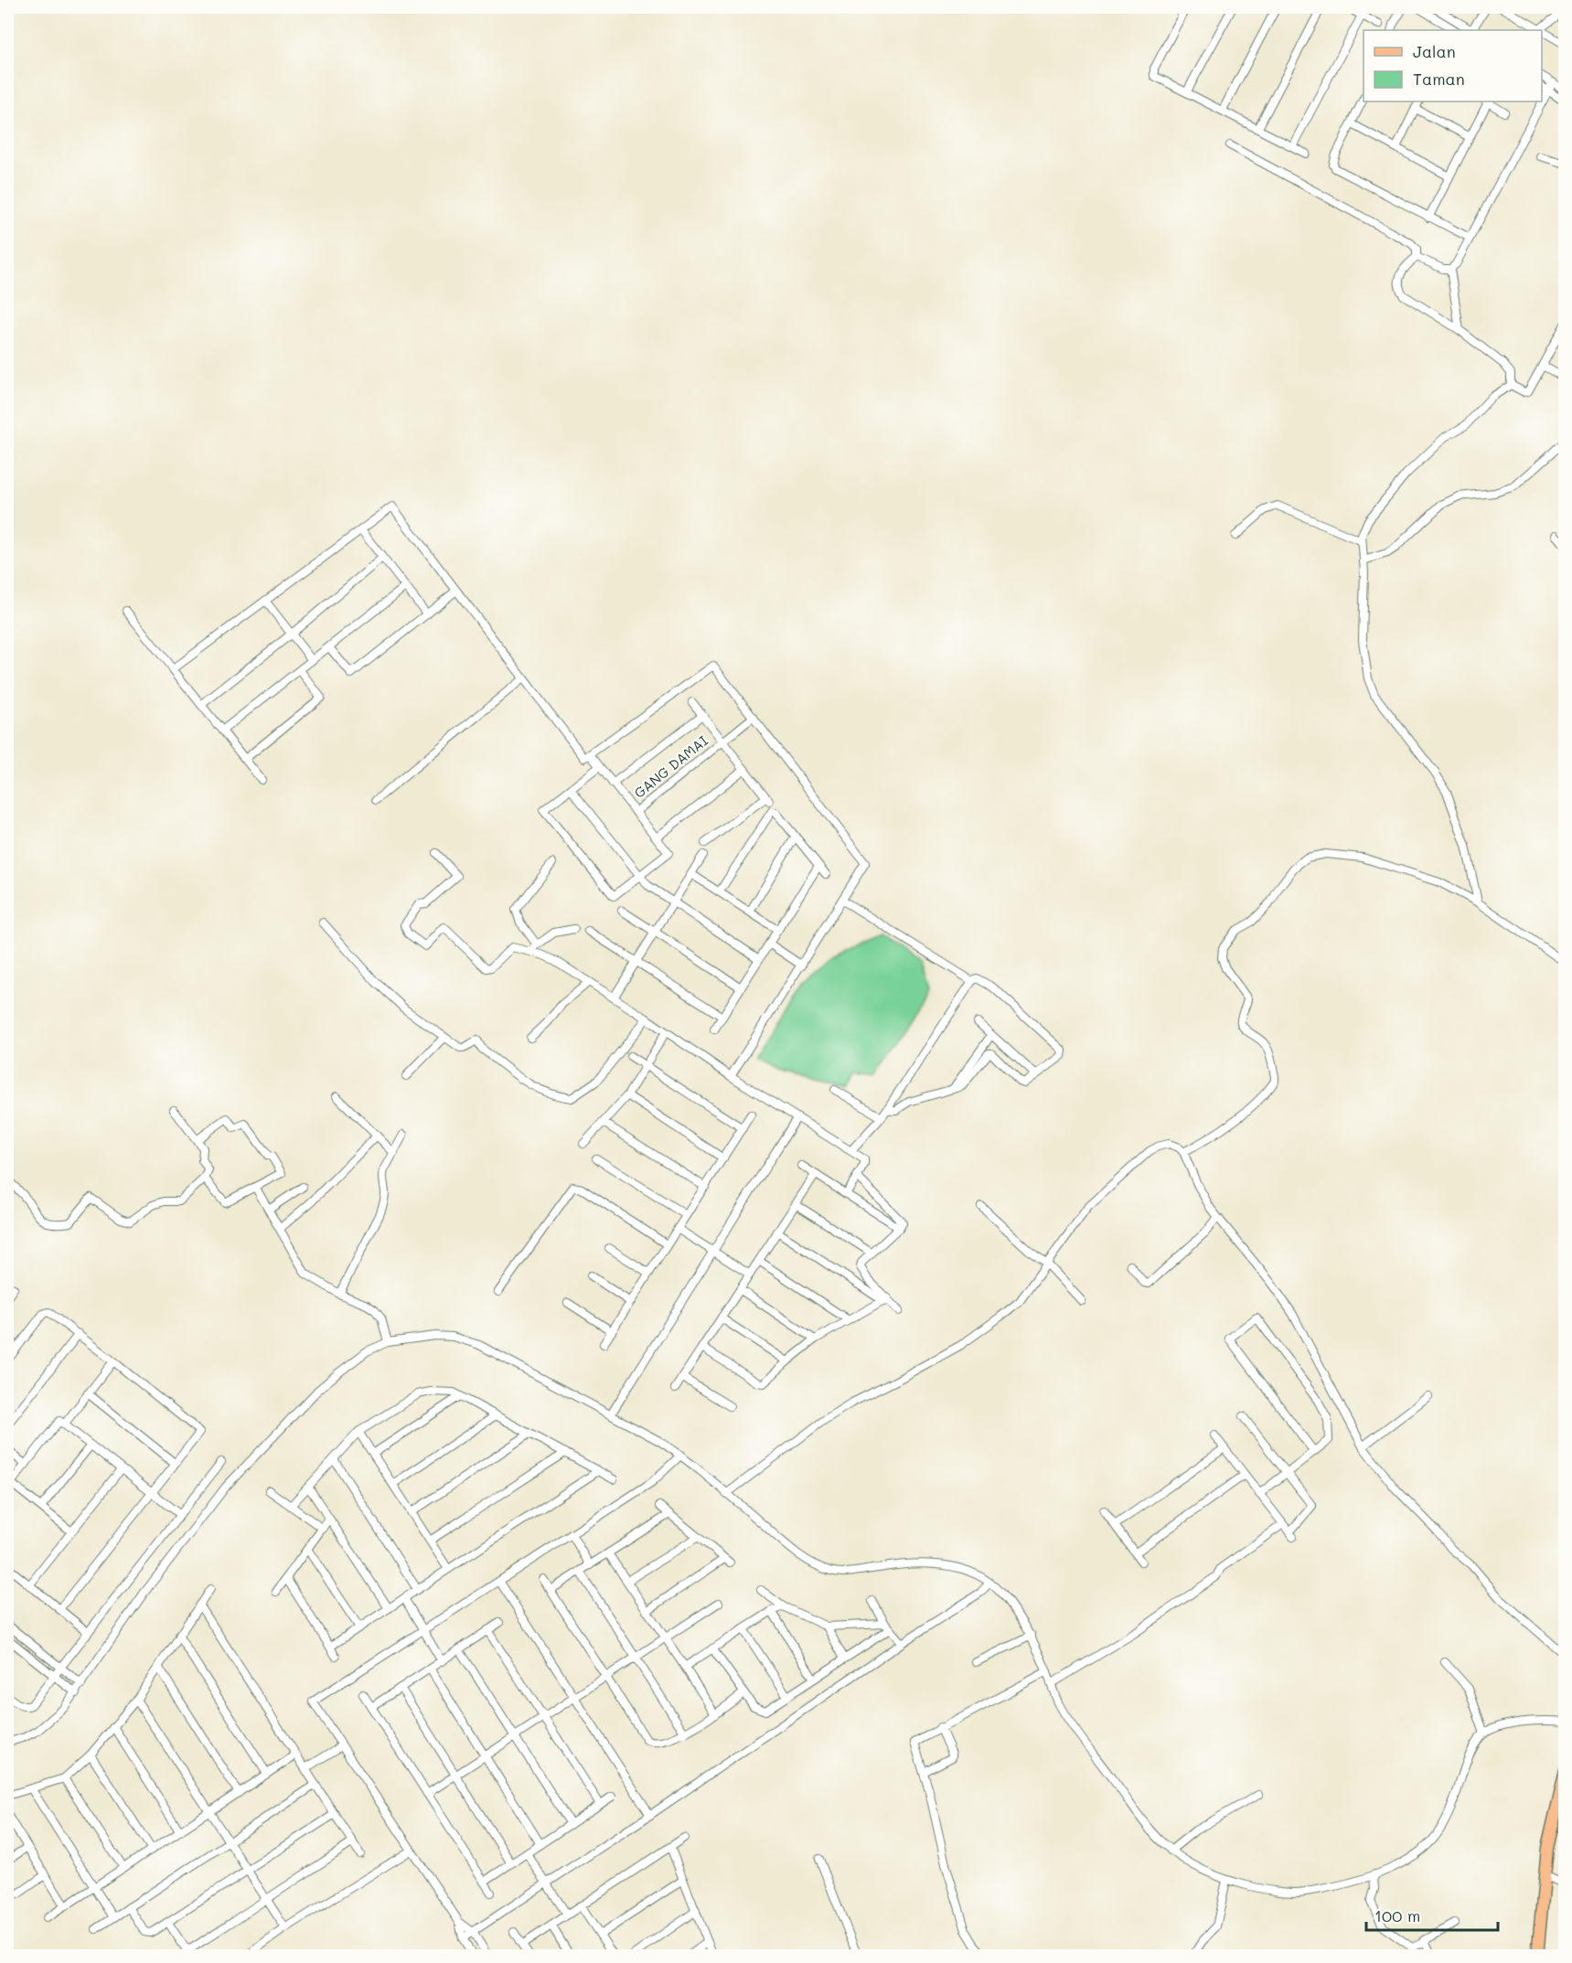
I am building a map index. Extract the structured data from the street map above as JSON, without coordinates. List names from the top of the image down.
{
  "streets": {
    "street": ["GANG DAMAI"]
  },
  "legend": ["Jalan", "Taman"],
  "scale_bar": "100 m"
}
